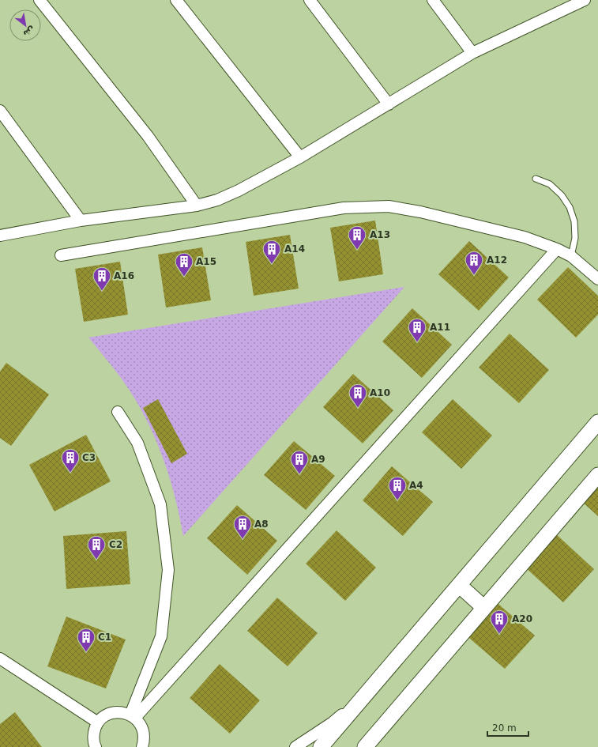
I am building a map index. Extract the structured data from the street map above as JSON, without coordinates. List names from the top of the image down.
{
  "places": {
    "building": [
      "A13",
      "A14",
      "A12",
      "A15",
      "A16",
      "A11",
      "A10",
      "C3",
      "A9",
      "A4",
      "A8",
      "C2",
      "A20",
      "C1"
    ]
  },
  "scale_bar": "20 m",
  "north": "bottom right"
}
